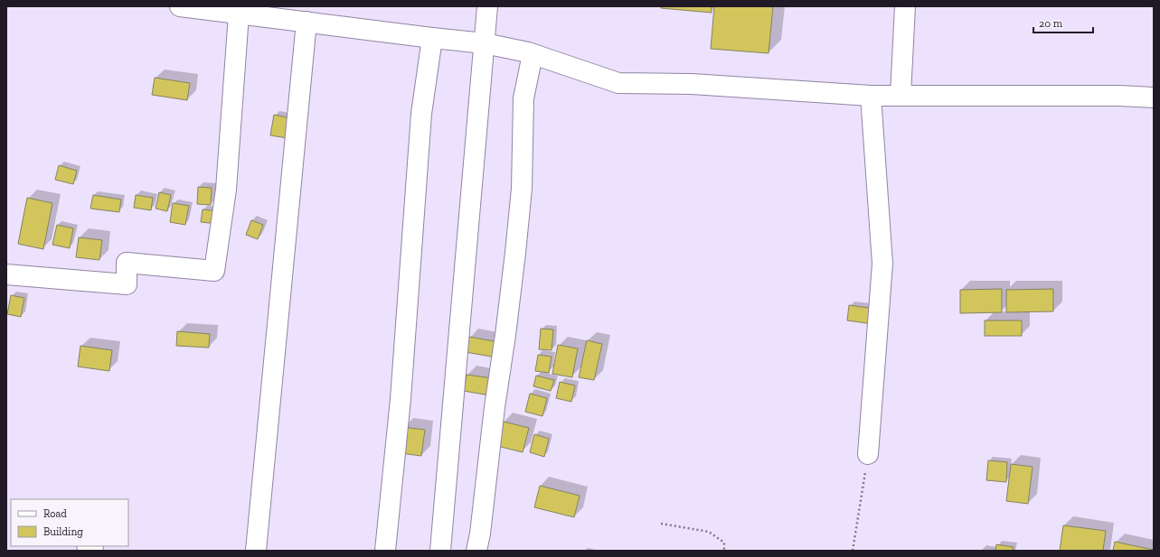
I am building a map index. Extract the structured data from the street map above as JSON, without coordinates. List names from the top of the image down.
{
  "legend": ["Road", "Building"],
  "scale_bar": "20 m"
}
